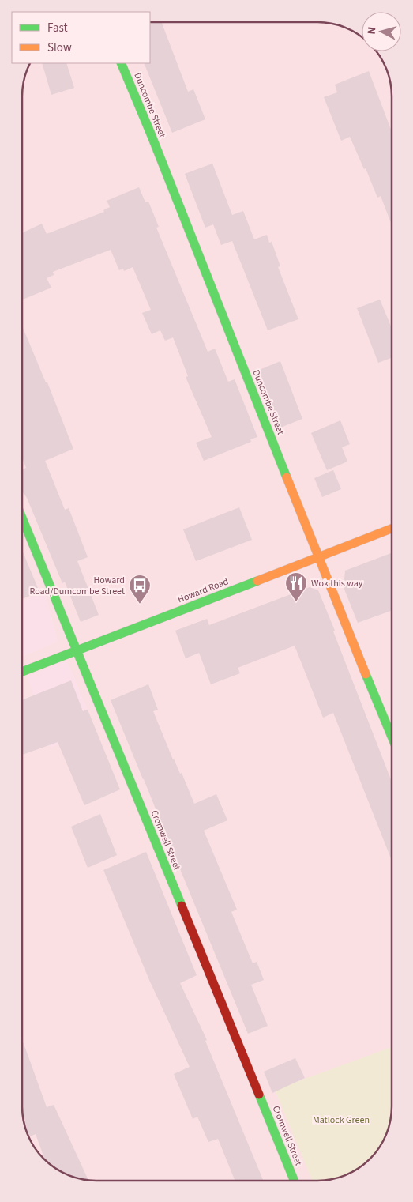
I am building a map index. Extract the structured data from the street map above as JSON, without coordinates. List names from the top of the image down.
{
  "streets": {
    "street": ["Duncombe Street", "Howard Road", "Cromwell Street"]
  },
  "crossings": [
    ["Duncombe Street", "Howard Road"],
    ["Howard Road", "Cromwell Street"]
  ],
  "parks": ["Matlock Green"],
  "places": {
    "restaurant": ["Wok this way"],
    "bus stop": ["Howard Road/Dumcombe Street"]
  },
  "legend": ["Fast", "Slow"],
  "north": "left"
}
